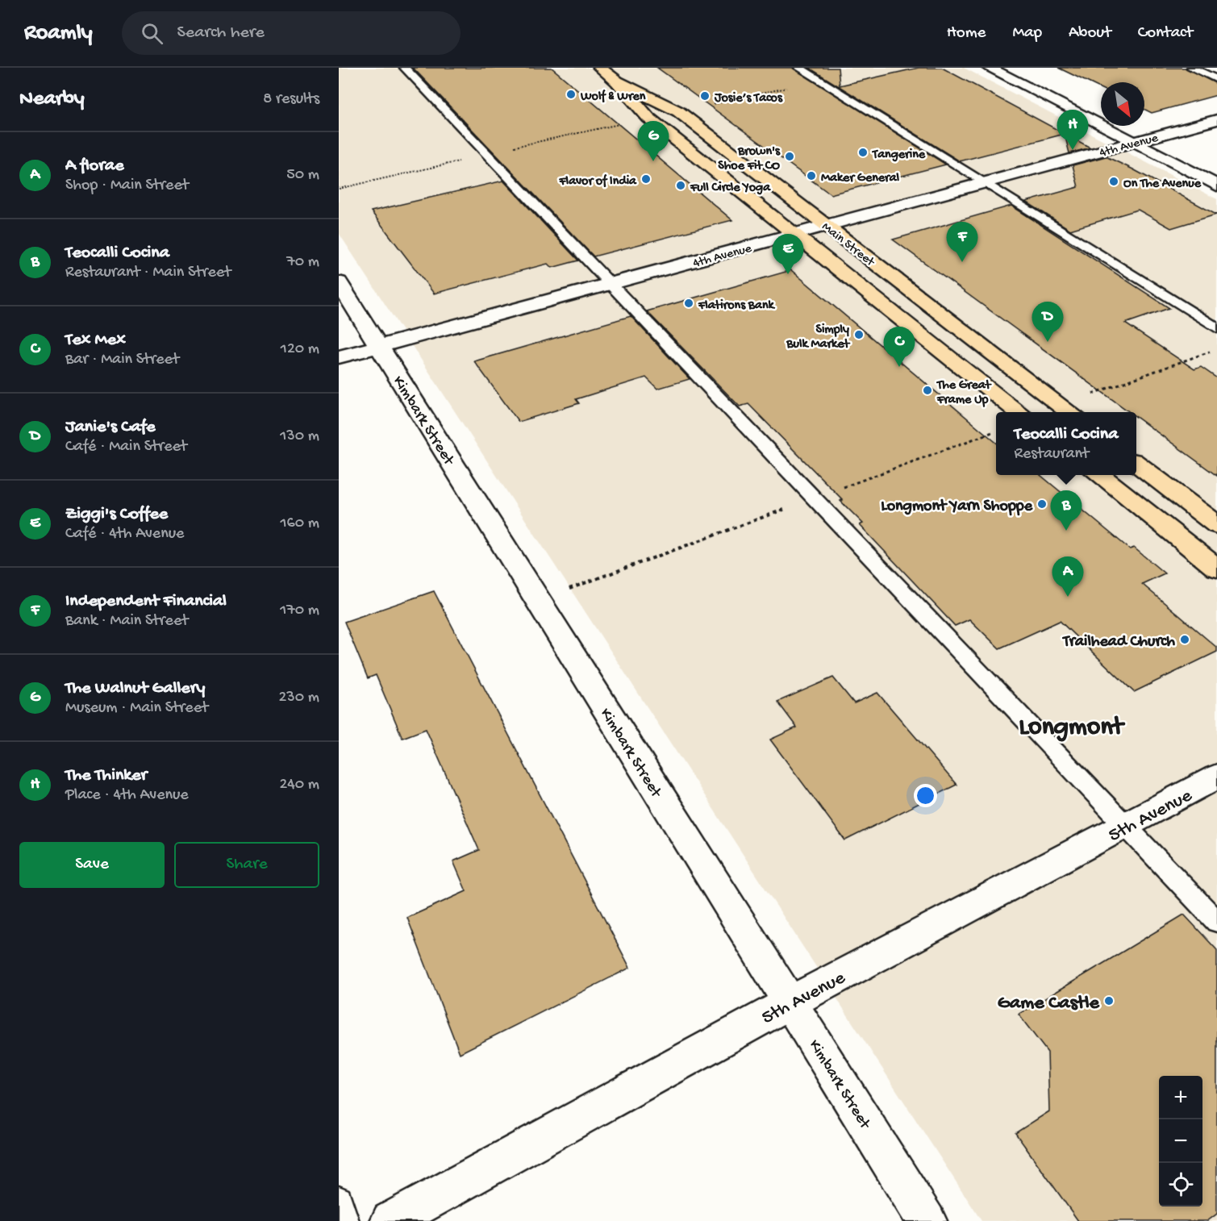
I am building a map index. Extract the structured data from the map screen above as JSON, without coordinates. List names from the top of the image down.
{
  "streets": {
    "highway": ["Main Street"],
    "street": ["4th Avenue", "Kimbark Street", "5th Avenue"]
  },
  "crossings": [
    ["4th Avenue", "Main Street"],
    ["4th Avenue", "Kimbark Street"],
    ["Kimbark Street", "5th Avenue"]
  ],
  "districts": ["Longmont"],
  "places": [
    "Wolf & Wren",
    "Josie’s Tacos",
    "Tangerine",
    "Brown's Shoe Fit CO",
    "Maker General",
    "Flavor of India",
    "On The Avenue",
    "Full Circle Yoga",
    "Flatirons Bank",
    "Simply Bulk Market",
    "The Great Frame Up",
    "Longmont Yarn Shoppe",
    "Trailhead Church",
    "Game Castle"
  ],
  "north": "bottom right",
  "page": {
    "header": "Roamly",
    "search": "Search here",
    "nav": [
      "Home",
      "Map",
      "About",
      "Contact"
    ],
    "heading": ["Nearby", "8 results"],
    "pins": [
      "H",
      "G",
      "F",
      "E",
      "D",
      "C",
      "B",
      "A"
    ],
    "list": [
      {
        "mark": "A",
        "name": "A florae",
        "note": "Shop · Main Street",
        "value": "50 m"
      },
      {
        "mark": "B",
        "name": "Teocalli Cocina",
        "note": "Restaurant · Main Street",
        "value": "70 m"
      },
      {
        "mark": "C",
        "name": "Tex Mex",
        "note": "Bar · Main Street",
        "value": "120 m"
      },
      {
        "mark": "D",
        "name": "Janie's Cafe",
        "note": "Café · Main Street",
        "value": "130 m"
      },
      {
        "mark": "E",
        "name": "Ziggi's Coffee",
        "note": "Café · 4th Avenue",
        "value": "160 m"
      },
      {
        "mark": "F",
        "name": "Independent Financial",
        "note": "Bank · Main Street",
        "value": "170 m"
      },
      {
        "mark": "G",
        "name": "The Walnut Gallery",
        "note": "Museum · Main Street",
        "value": "230 m"
      },
      {
        "mark": "H",
        "name": "The Thinker",
        "note": "Place · 4th Avenue",
        "value": "240 m"
      }
    ],
    "popup": ["Teocalli Cocina", "Restaurant"],
    "buttons": ["Save", "Share"],
    "map_buttons": ["+", "−"]
  }
}
